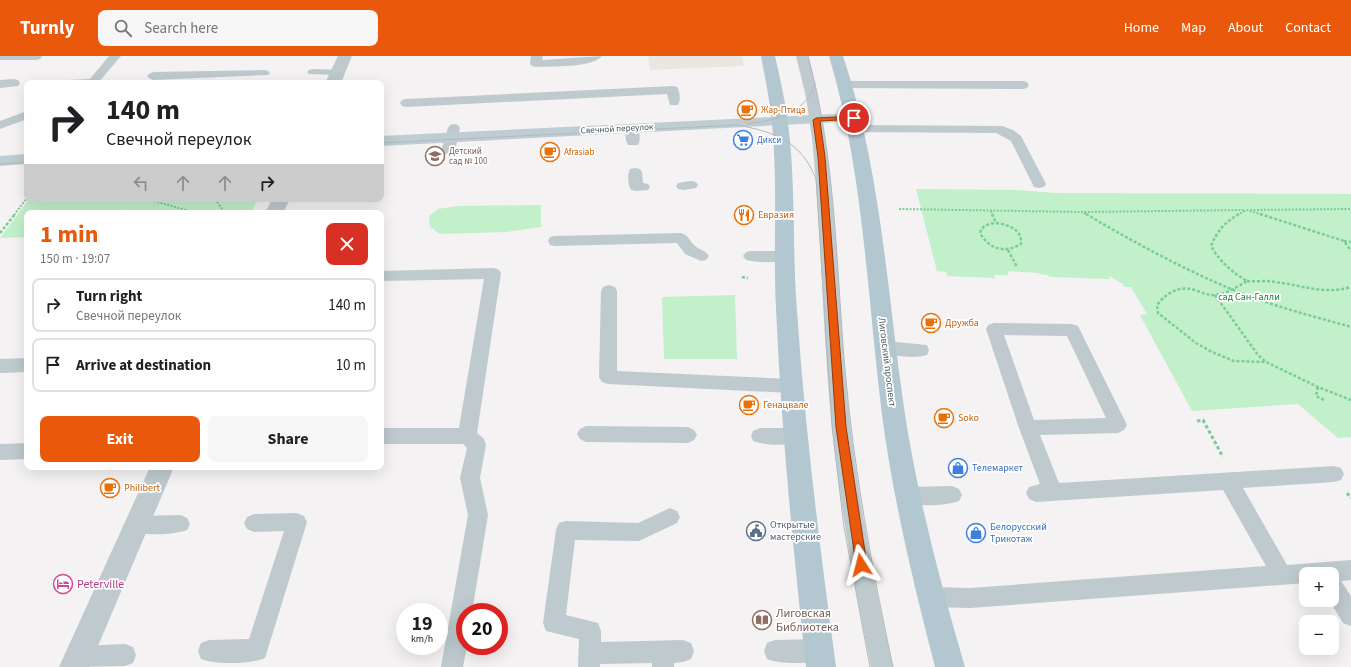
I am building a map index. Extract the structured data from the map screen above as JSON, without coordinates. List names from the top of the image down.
{
  "streets": {
    "main road": ["Лиговский проспект"],
    "street": ["Свечной переулок"]
  },
  "crossings": [
    ["Свечной переулок", "Лиговский проспект"]
  ],
  "parks": ["сад Сан-Галли"],
  "places": {
    "cafe": [
      "Жар-Птица",
      "Afrasiab",
      "Дружба",
      "Генацвале",
      "Soko",
      "Philibert"
    ],
    "supermarket": ["Дикси"],
    "school or university": ["Детский сад № 100"],
    "restaurant": ["Евразия"],
    "shop": ["Телемаркет", "Белорусский Трикотаж"],
    "public building": ["Открытые мастерские"],
    "hotel": ["Peterville"],
    "library": ["Лиговская Библиотека"]
  },
  "page": {
    "header": "Turnly",
    "search": "Search here",
    "nav": [
      "Home",
      "Map",
      "About",
      "Contact"
    ],
    "turn": ["140 m", "Свечной переулок"],
    "heading": ["1 min", "150 m · 19:07"],
    "list": [
      {
        "name": "Turn right",
        "note": "Свечной переулок",
        "value": "140 m"
      },
      {
        "name": "Arrive at destination",
        "value": "10 m"
      }
    ],
    "buttons": ["Exit", "Share"],
    "map_buttons": ["+", "−"],
    "speed": "19 km/h",
    "limit": "20"
  }
}
